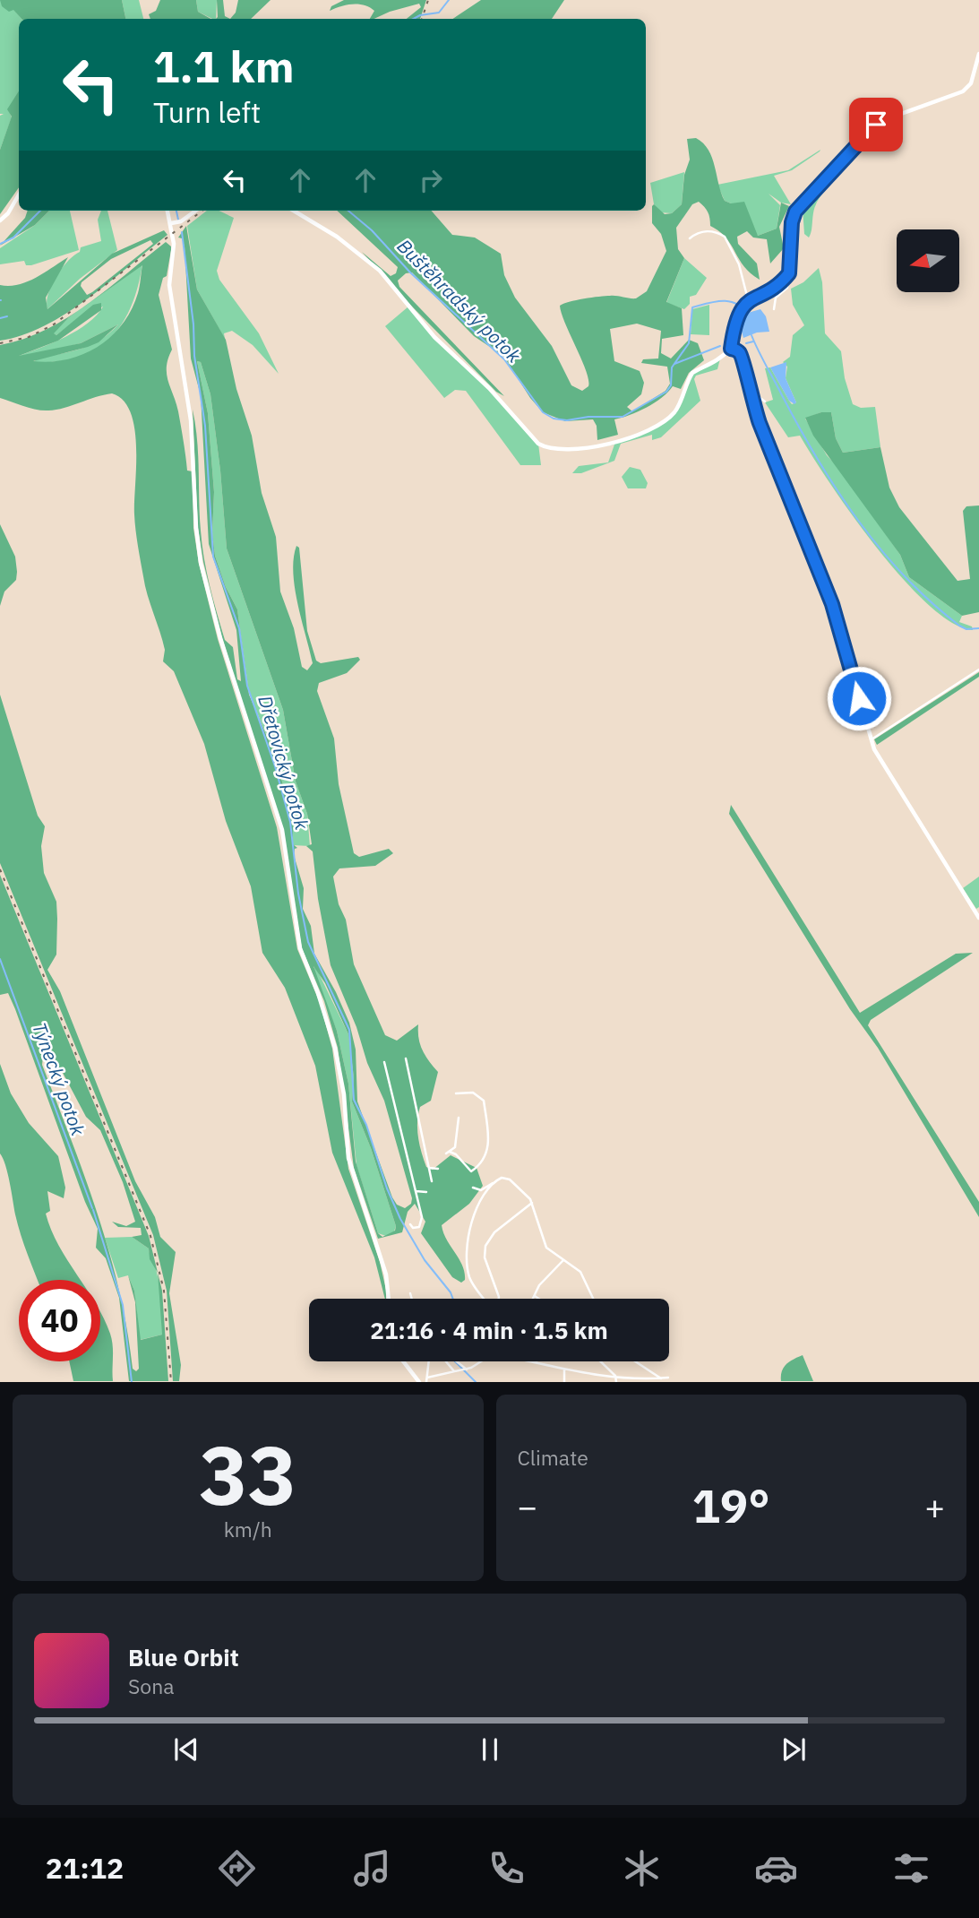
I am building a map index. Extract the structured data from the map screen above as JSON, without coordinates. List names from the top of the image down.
{
  "water": ["Buštěhradský potok", "Dřetovický potok", "Týnecký potok"],
  "north": "left",
  "page": {
    "turn": ["1.1 km", "Turn left"],
    "limit": "40",
    "trip": "21:16 · 4 min · 1.5 km",
    "tile": [
      ["33", "km/h"],
      "Climate"
    ],
    "heat": ["−", "19°", "+"],
    "song": ["Blue Orbit", "Sona"],
    "tabs": "21:12"
  }
}
